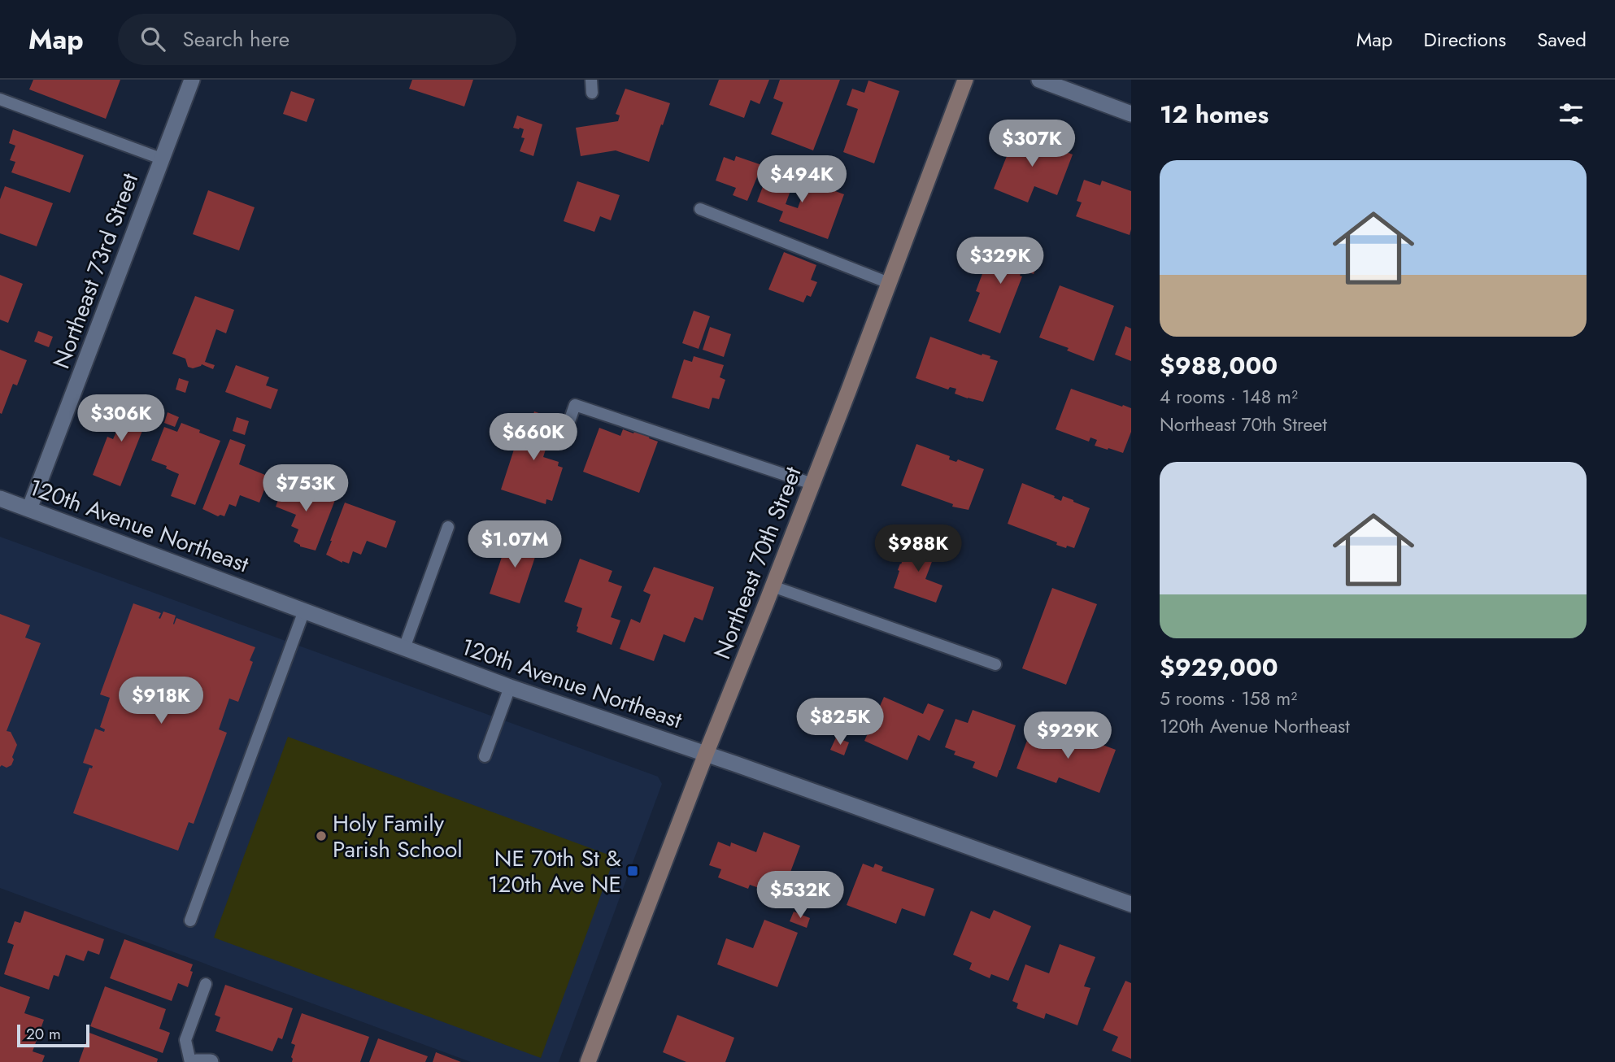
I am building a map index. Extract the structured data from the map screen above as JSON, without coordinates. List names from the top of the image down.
{
  "streets": {
    "main road": ["Northeast 70th Street"],
    "street": ["Northeast 73rd Street", "120th Avenue Northeast"]
  },
  "crossings": [
    ["Northeast 73rd Street", "120th Avenue Northeast"],
    ["120th Avenue Northeast", "Northeast 70th Street"]
  ],
  "places": {
    "other": ["Holy Family Parish School"],
    "transit": ["NE 70th St & 120th Ave NE"]
  },
  "scale_bar": "20 m",
  "page": {
    "header": "Map",
    "search": "Search here",
    "nav": ["Map", "Directions", "Saved"],
    "heading": "12 homes",
    "price": [
      "$307K",
      "$494K",
      "$329K",
      "$306K",
      "$660K",
      "$753K",
      "$1.07M",
      "$988K",
      "$918K",
      "$825K",
      "$929K",
      "$532K"
    ],
    "list": [
      {
        "name": "$988,000",
        "note": "4 rooms · 148 m² · Northeast 70th Street"
      },
      {
        "name": "$929,000",
        "note": "5 rooms · 158 m² · 120th Avenue Northeast"
      }
    ],
    "scale": "20 m"
  }
}
